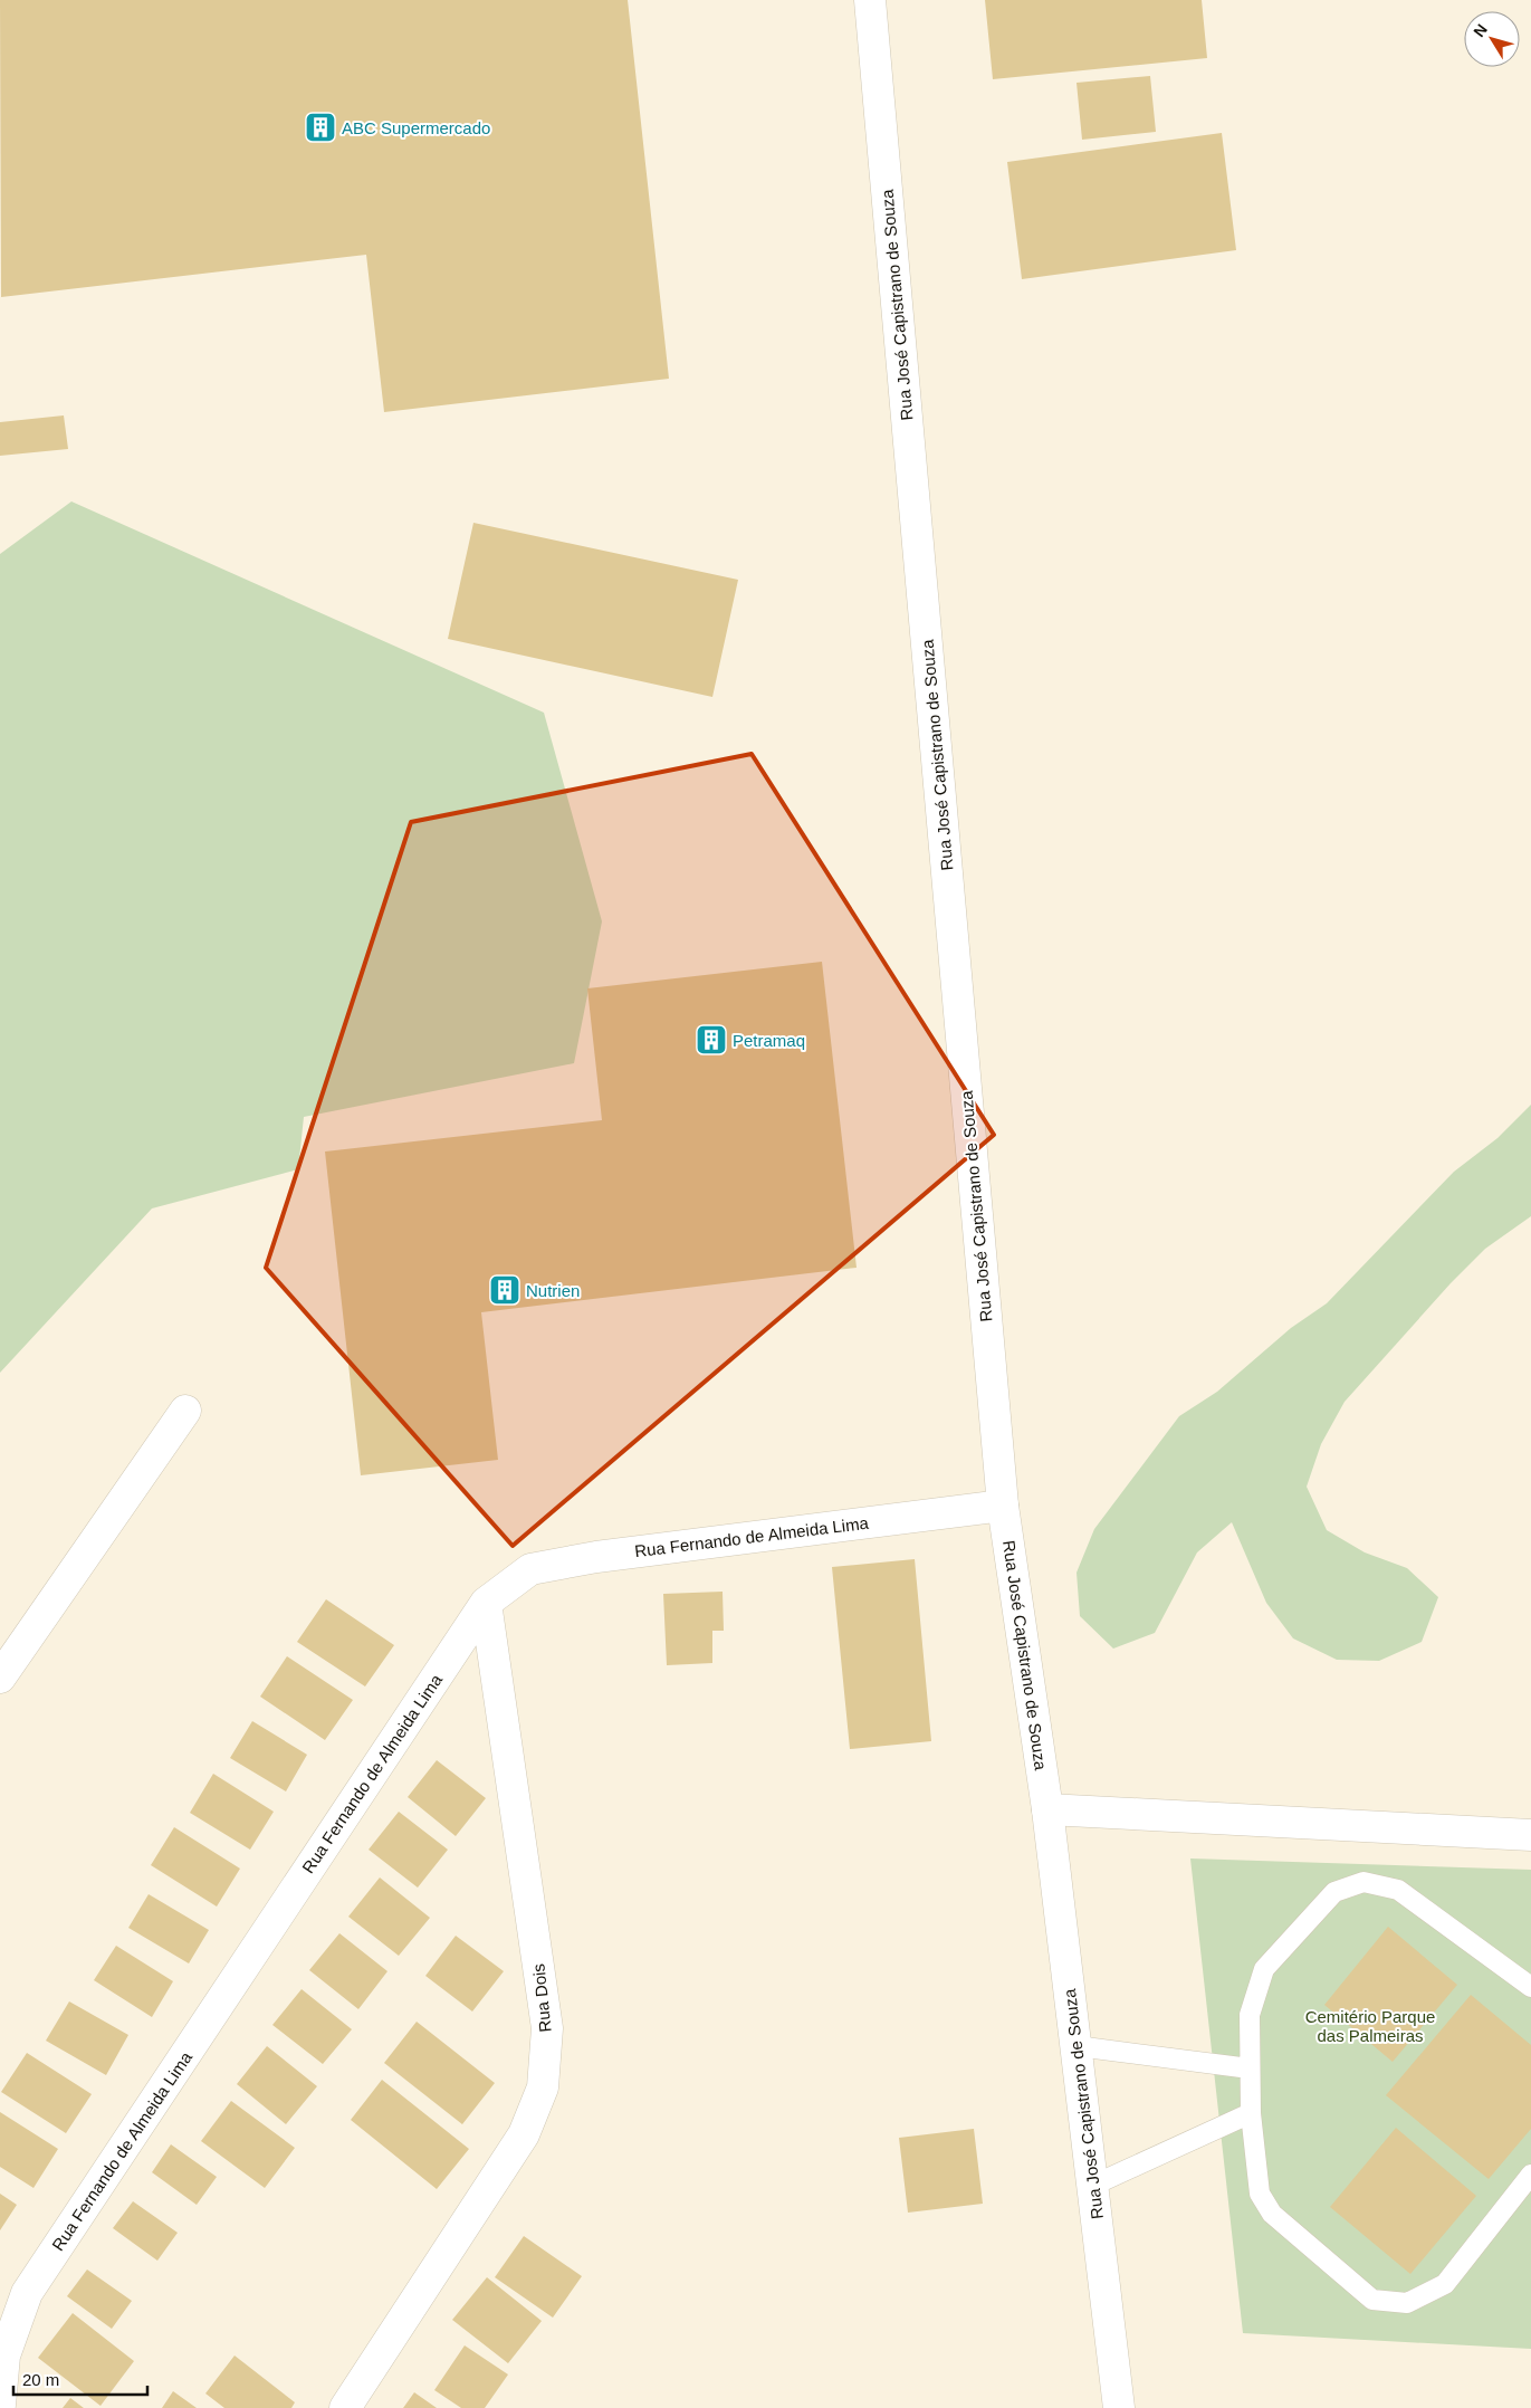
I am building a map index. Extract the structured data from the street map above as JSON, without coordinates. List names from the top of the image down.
{
  "streets": {
    "street": ["Rua José Capistrano de Souza", "Rua Fernando de Almeida Lima", "Rua Dois"]
  },
  "crossings": [
    ["Rua José Capistrano de Souza", "Rua Fernando de Almeida Lima"],
    ["Rua Fernando de Almeida Lima", "Rua Dois"]
  ],
  "parks": ["Cemitério Parque das Palmeiras"],
  "places": {
    "building": ["ABC Supermercado", "Petramaq", "Nutrien"]
  },
  "scale_bar": "20 m",
  "north": "top left"
}
